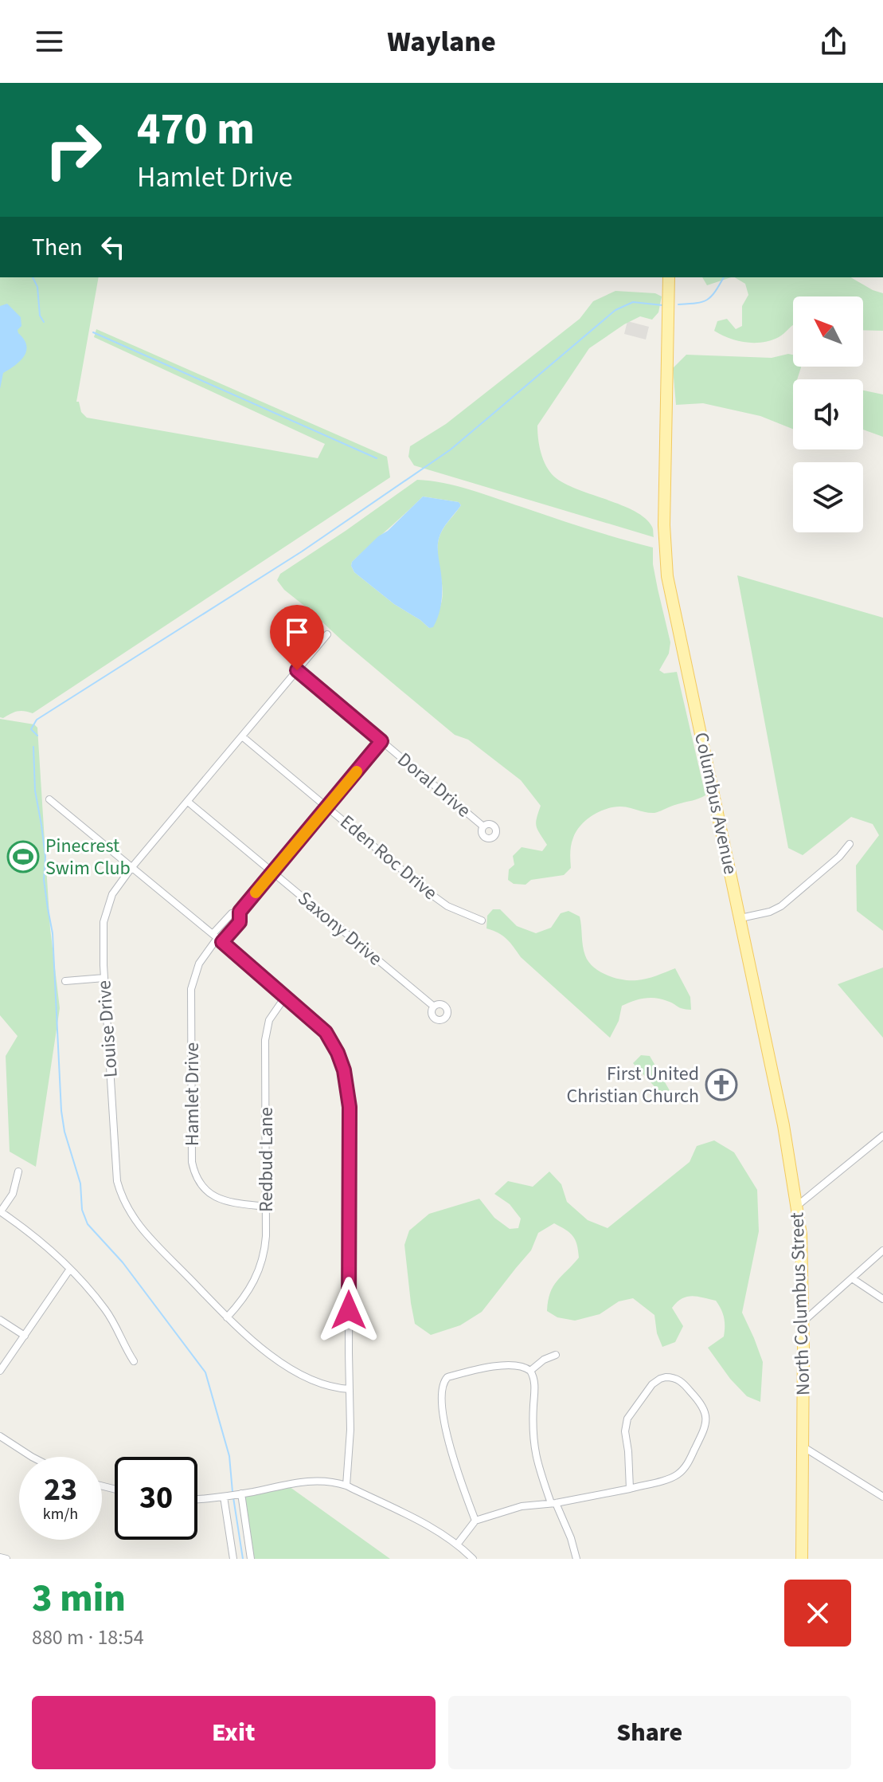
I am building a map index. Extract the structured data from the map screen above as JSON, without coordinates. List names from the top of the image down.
{
  "streets": {
    "main road": ["Columbus Avenue", "North Columbus Street"],
    "street": [
      "Doral Drive",
      "Eden Roc Drive",
      "Saxony Drive",
      "Louise Drive",
      "Hamlet Drive",
      "Redbud Lane"
    ]
  },
  "crossings": [
    ["Doral Drive", "Louise Drive"],
    ["Doral Drive", "Hamlet Drive"],
    ["Columbus Avenue", "North Columbus Street"],
    ["Eden Roc Drive", "Louise Drive"],
    ["Eden Roc Drive", "Hamlet Drive"],
    ["Saxony Drive", "Louise Drive"],
    ["Saxony Drive", "Hamlet Drive"],
    ["Louise Drive", "Redbud Lane"],
    ["Hamlet Drive", "Redbud Lane"]
  ],
  "places": {
    "sports": ["Pinecrest Swim Club"],
    "church": ["First United Christian Church"]
  },
  "north": "top left",
  "page": {
    "header": "Waylane",
    "turn": ["470 m", "Hamlet Drive"],
    "then": "Then",
    "speed": "23 km/h",
    "limit": "30",
    "heading": ["3 min", "880 m · 18:54"],
    "buttons": ["Exit", "Share"]
  }
}
